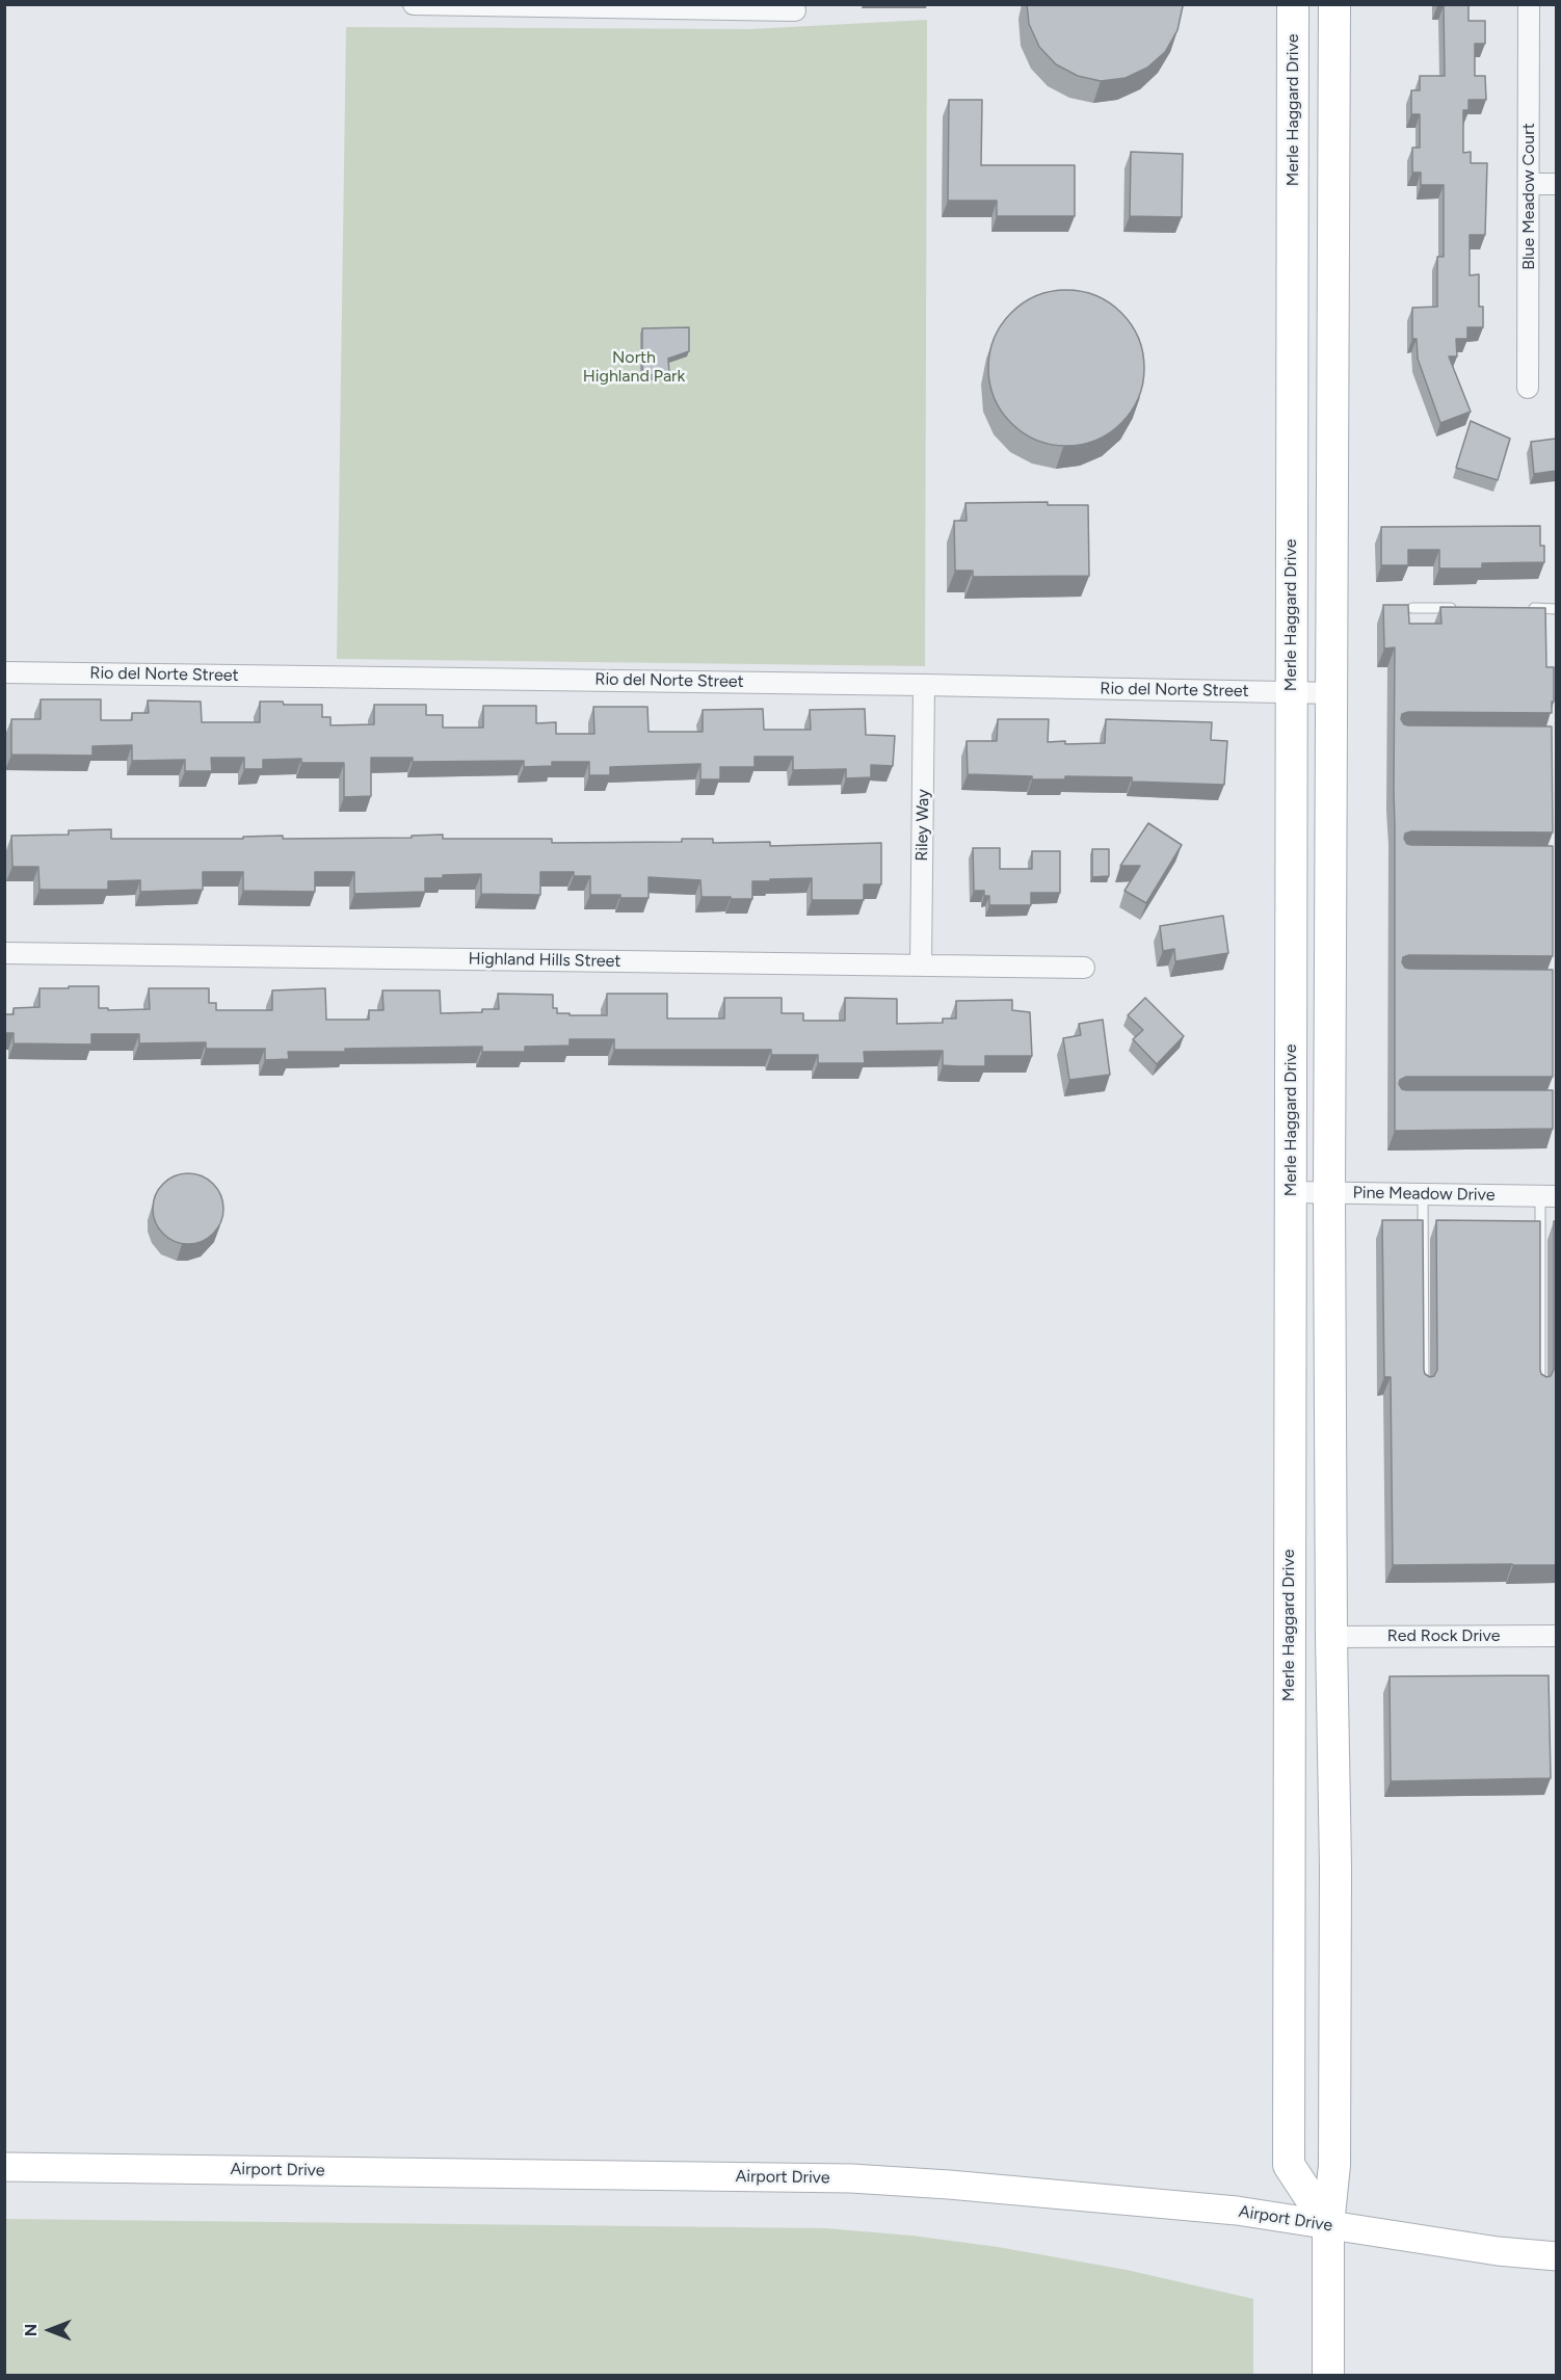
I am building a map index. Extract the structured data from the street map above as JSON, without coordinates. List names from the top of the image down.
{
  "streets": {
    "main road": ["Merle Haggard Drive", "Airport Drive"],
    "street": [
      "Blue Meadow Court",
      "Rio del Norte Street",
      "Riley Way",
      "Highland Hills Street",
      "Pine Meadow Drive",
      "Red Rock Drive"
    ]
  },
  "crossings": [
    ["Merle Haggard Drive", "Rio del Norte Street"],
    ["Merle Haggard Drive", "Pine Meadow Drive"],
    ["Merle Haggard Drive", "Airport Drive"],
    ["Rio del Norte Street", "Riley Way"],
    ["Riley Way", "Highland Hills Street"]
  ],
  "parks": ["North Highland Park"],
  "north": "left"
}
